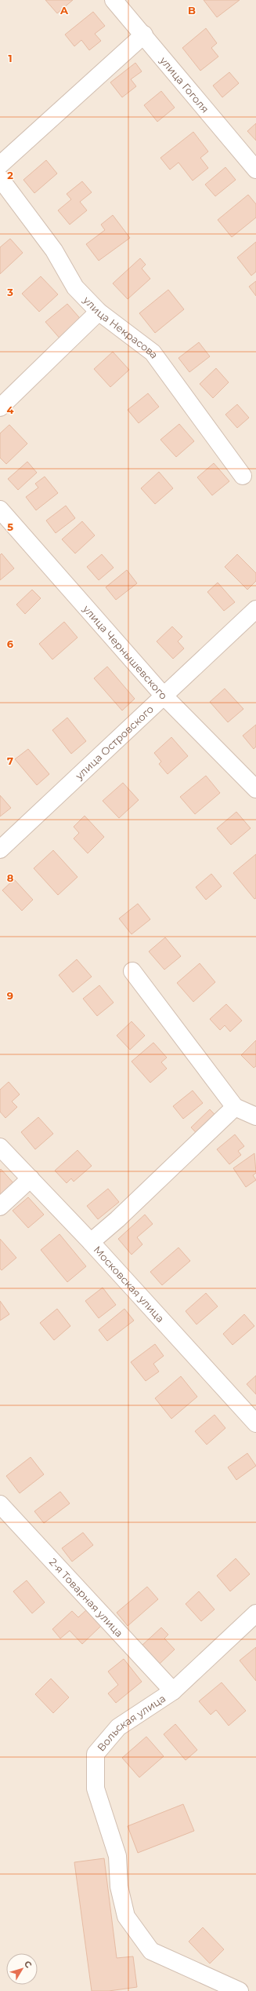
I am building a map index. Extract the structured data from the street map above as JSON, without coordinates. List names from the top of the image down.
{
  "streets": {
    "street": [
      "улица Гоголя",
      "улица Некрасова",
      "улица Чернышевского",
      "улица Островского",
      "Московская улица",
      "2-я Товарная улица",
      "Вольская улица"
    ]
  },
  "crossings": [
    ["улица Чернышевского", "улица Островского"],
    ["2-я Товарная улица", "Вольская улица"]
  ],
  "north": "top right",
  "grid": {
    "columns": ["A", "B"],
    "rows": [
      "1",
      "2",
      "3",
      "4",
      "5",
      "6",
      "7",
      "8",
      "9"
    ]
  }
}
